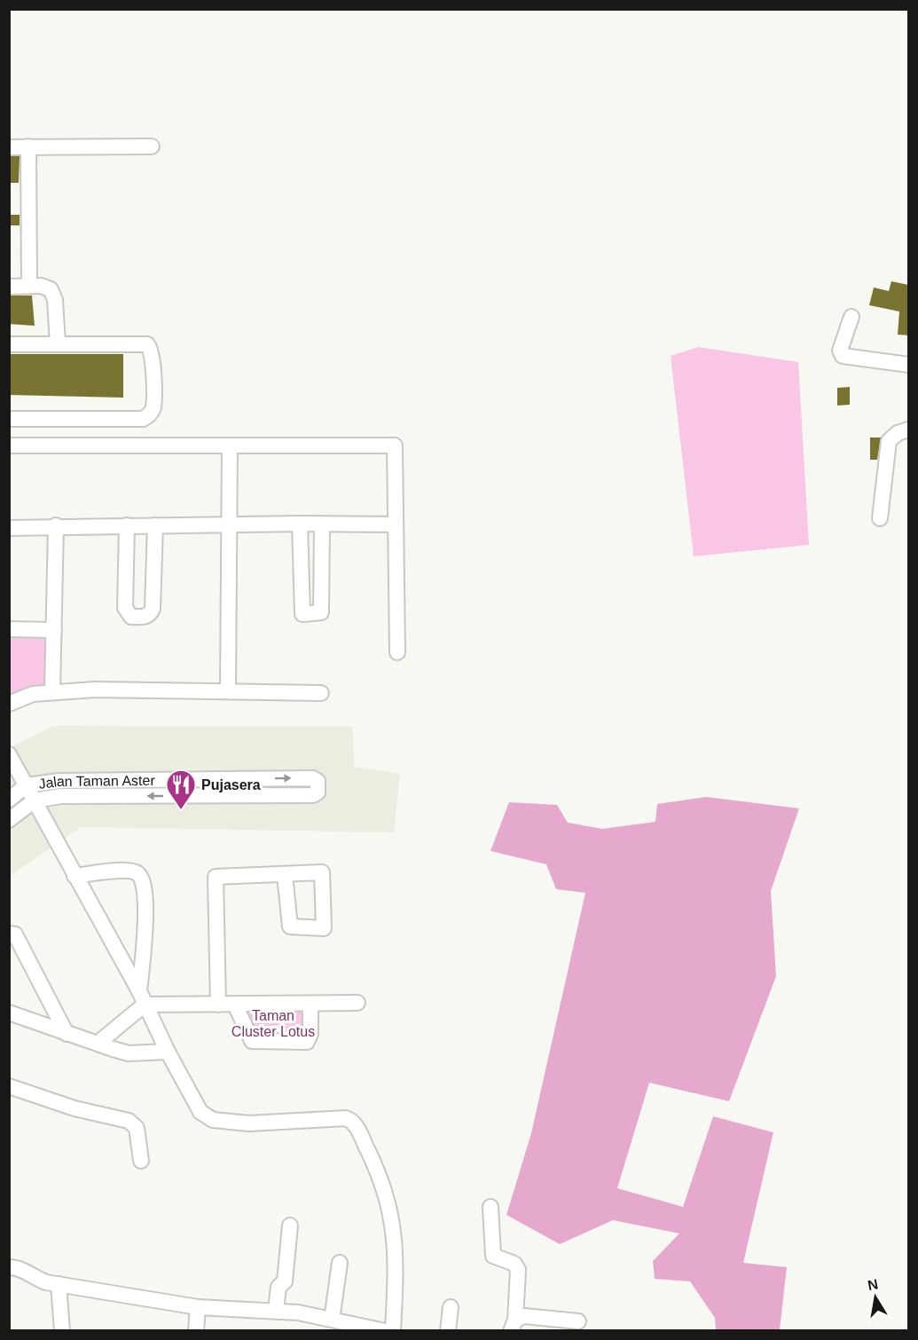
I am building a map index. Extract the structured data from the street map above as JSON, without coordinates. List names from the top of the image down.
{
  "streets": {
    "street": ["Jalan Taman Aster"]
  },
  "parks": ["Taman Cluster Lotus"],
  "places": {
    "restaurant": ["Pujasera"]
  },
  "north": "top"
}
